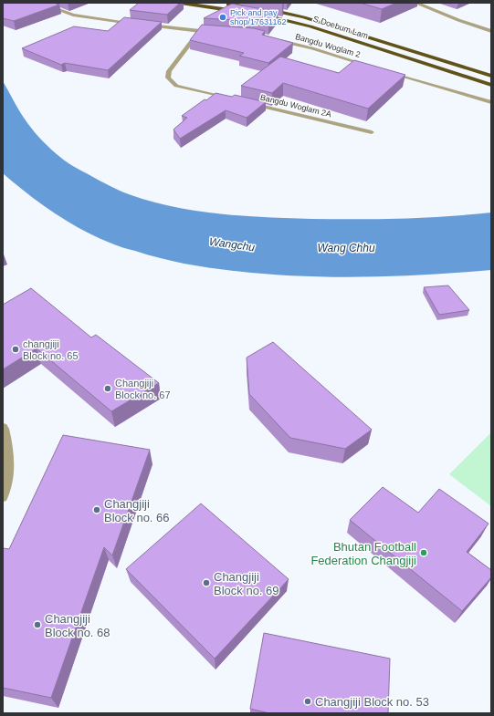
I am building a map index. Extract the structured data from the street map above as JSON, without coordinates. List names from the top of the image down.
{
  "streets": {
    "highway": ["S Doebum Lam"],
    "street": ["Bangdu Woglam 2", "Bangdu Woglam 2A"]
  },
  "water": ["Wangchu", "Wang Chhu"],
  "places": [
    "Pick and pay shop/17631162",
    "changjiji Block no. 65",
    "Changjiji Block no. 67",
    "Changjiji Block no. 66",
    "Bhutan Football Federation Changjiji",
    "Changjiji Block no. 69",
    "Changjiji Block no. 68",
    "Changjiji Block no. 53"
  ]
}
